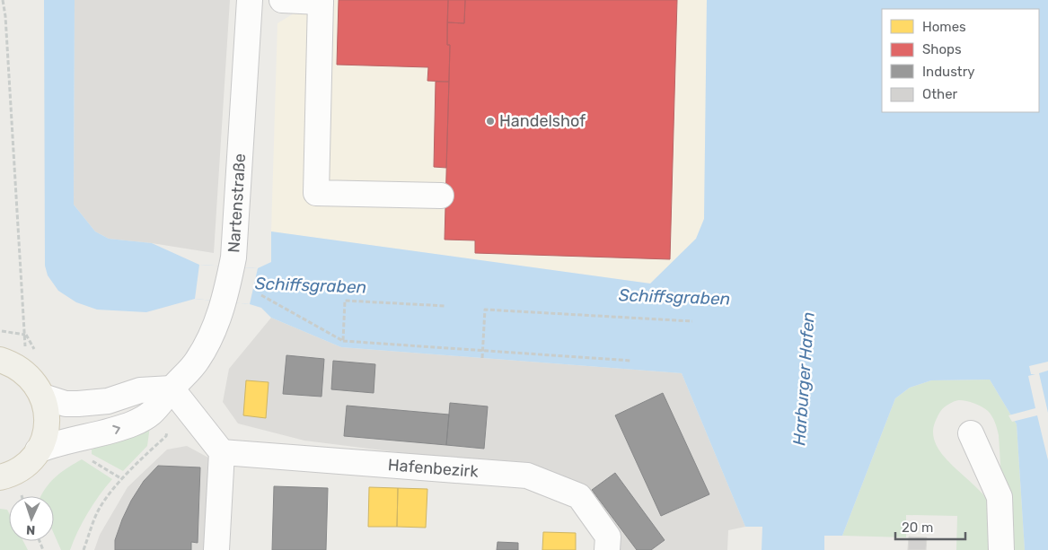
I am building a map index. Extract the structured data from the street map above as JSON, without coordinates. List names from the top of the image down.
{
  "streets": {
    "street": ["Nartenstraße", "Hafenbezirk"]
  },
  "water": ["Schiffsgraben", "Harburger Hafen"],
  "places": ["Handelshof"],
  "legend": [
    "Homes",
    "Shops",
    "Industry",
    "Other"
  ],
  "scale_bar": "20 m",
  "north": "bottom"
}
